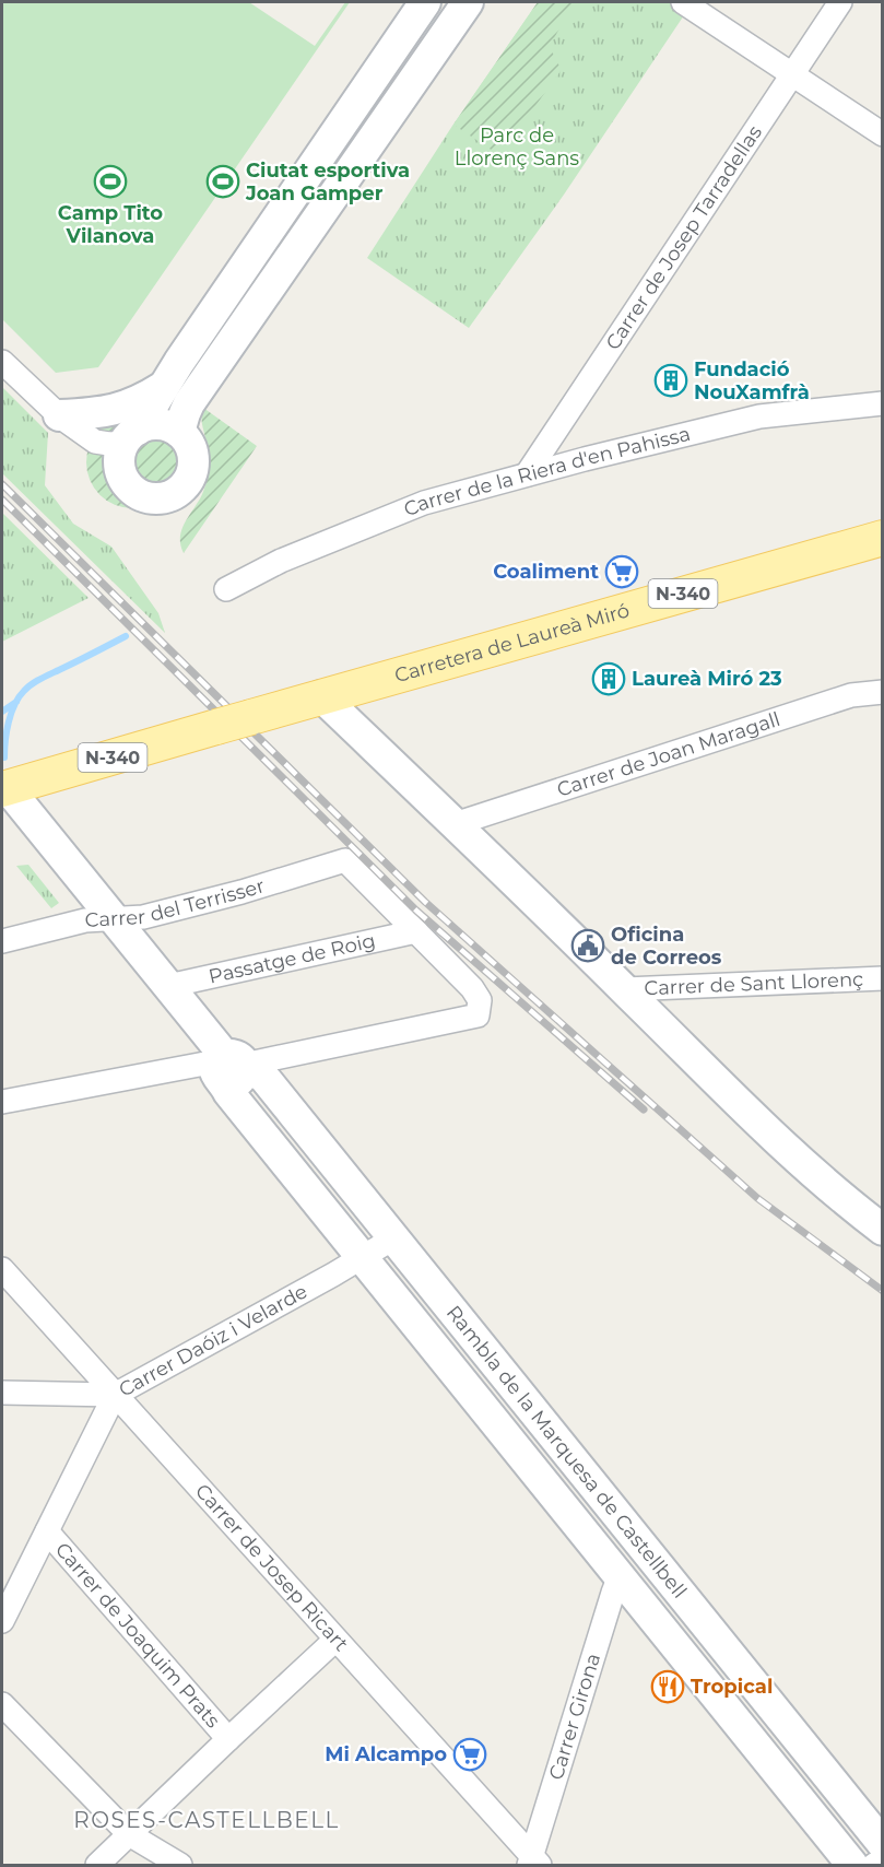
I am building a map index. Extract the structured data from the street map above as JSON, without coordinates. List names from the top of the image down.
{
  "streets": {
    "main road": ["N-340", "Carretera de Laureà Miró"],
    "street": [
      "Carrer de Josep Tarradellas",
      "Carrer de la Riera d'en Pahissa",
      "Carrer de Joan Maragall",
      "Carrer del Terrisser",
      "Passatge de Roig",
      "Carrer de Sant Llorenç",
      "Carrer Daóiz i Velarde",
      "Rambla de la Marquesa de Castellbell",
      "Carrer de Josep Ricart",
      "Carrer de Joaquim Prats",
      "Carrer Girona"
    ]
  },
  "crossings": [
    ["Carrer de Josep Tarradellas", "Carrer de la Riera d'en Pahissa"],
    ["Carretera de Laureà Miró", "Rambla de la Marquesa de Castellbell"],
    ["Carrer del Terrisser", "Passatge de Roig"],
    ["Carrer del Terrisser", "Rambla de la Marquesa de Castellbell"],
    ["Passatge de Roig", "Rambla de la Marquesa de Castellbell"],
    ["Carrer Daóiz i Velarde", "Rambla de la Marquesa de Castellbell"],
    ["Carrer Daóiz i Velarde", "Carrer de Josep Ricart"],
    ["Carrer Daóiz i Velarde", "Carrer de Joaquim Prats"],
    ["Rambla de la Marquesa de Castellbell", "Carrer Girona"],
    ["Carrer de Josep Ricart", "Carrer Girona"]
  ],
  "districts": ["ROSES-CASTELLBELL"],
  "parks": ["Parc de Llorenç Sans"],
  "places": {
    "sports": ["Camp Tito Vilanova", "Ciutat esportiva Joan Gamper"],
    "building": ["Fundació NouXamfrà", "Laureà Miró 23"],
    "supermarket": ["Coaliment", "Mi Alcampo"],
    "public building": ["Oficina de Correos"],
    "restaurant": ["Tropical"]
  }
}
